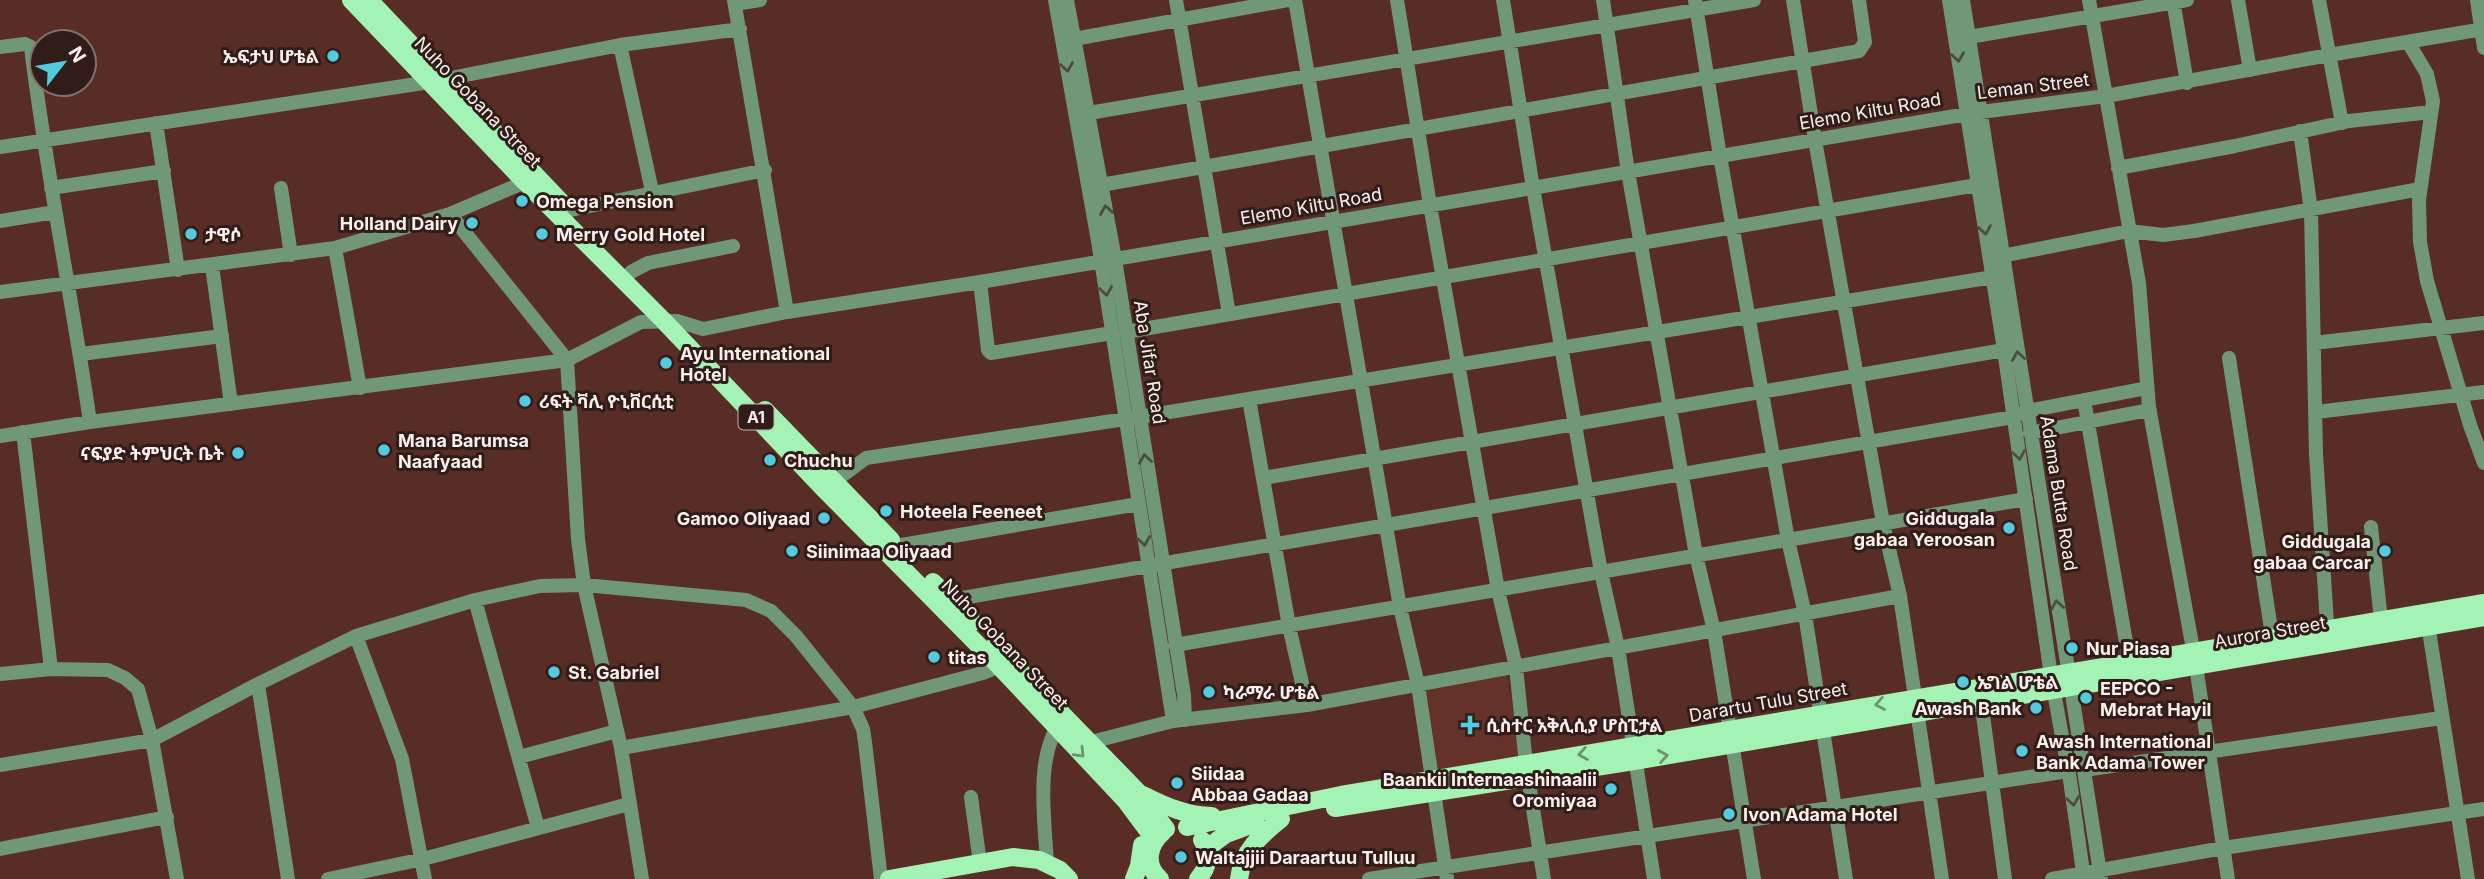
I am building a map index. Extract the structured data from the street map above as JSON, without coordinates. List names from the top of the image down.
{
  "streets": {
    "main road": [
      "Nuho Gobana Street",
      "A1",
      "Aurora Street",
      "Darartu Tulu Street"
    ],
    "street": [
      "Leman Street",
      "Elemo Kiltu Road",
      "Aba Jifar Road",
      "Adama Butta Road"
    ]
  },
  "crossings": [
    ["Leman Street", "Elemo Kiltu Road"],
    ["Leman Street", "Adama Butta Road"],
    ["Nuho Gobana Street", "Elemo Kiltu Road"],
    ["Nuho Gobana Street", "Darartu Tulu Street"],
    ["Elemo Kiltu Road", "Aba Jifar Road"],
    ["Elemo Kiltu Road", "Adama Butta Road"],
    ["Adama Butta Road", "Aurora Street"],
    ["Adama Butta Road", "Darartu Tulu Street"],
    ["Aurora Street", "Darartu Tulu Street"]
  ],
  "places": {
    "other": [
      "ኤፍታህ ሆቴል",
      "Omega Pension",
      "Holland Dairy",
      "ታዊሶ",
      "Merry Gold Hotel",
      "Ayu International Hotel",
      "ሪፍት ቫሊ ዮኒቨርሲቲ",
      "Mana Barumsa Naafyaad",
      "ናፍያድ ትምህርት ቤት",
      "Chuchu",
      "Hoteela Feeneet",
      "Gamoo Oliyaad",
      "Giddugala gabaa Yeroosan",
      "Siinimaa Oliyaad",
      "Giddugala gabaa Carcar",
      "Nur Piasa",
      "titas",
      "St. Gabriel",
      "ኤግል ሆቴል",
      "ካራማራ ሆቴል",
      "EEPCO - Mebrat Hayil",
      "Awash Bank",
      "Awash International Bank Adama Tower",
      "Siidaa Abbaa Gadaa",
      "Baankii Internaashinaalii Oromiyaa",
      "Ivon Adama Hotel",
      "Waltajjii Daraartuu Tulluu"
    ],
    "health": ["ሲስተር አቅሊሲያ ሆስፒታል"]
  },
  "north": "top right"
}
